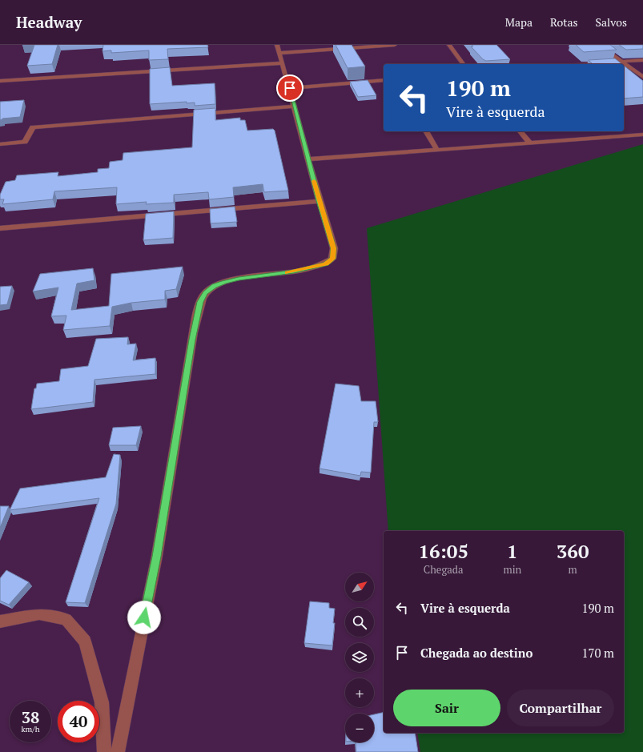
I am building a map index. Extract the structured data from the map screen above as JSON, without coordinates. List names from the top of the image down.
{
  "north": "top right",
  "page": {
    "header": "Headway",
    "nav": ["Mapa", "Rotas", "Salvos"],
    "turn": ["190 m", "Vire à esquerda"],
    "eta": [
      "16:05",
      "Chegada",
      "1",
      "min",
      "360",
      "m"
    ],
    "map_buttons": ["+", "−"],
    "list": [
      {
        "name": "Vire à esquerda",
        "value": "190 m"
      },
      {
        "name": "Chegada ao destino",
        "value": "170 m"
      }
    ],
    "buttons": ["Sair", "Compartilhar"],
    "speed": "38 km/h",
    "limit": "40"
  }
}
